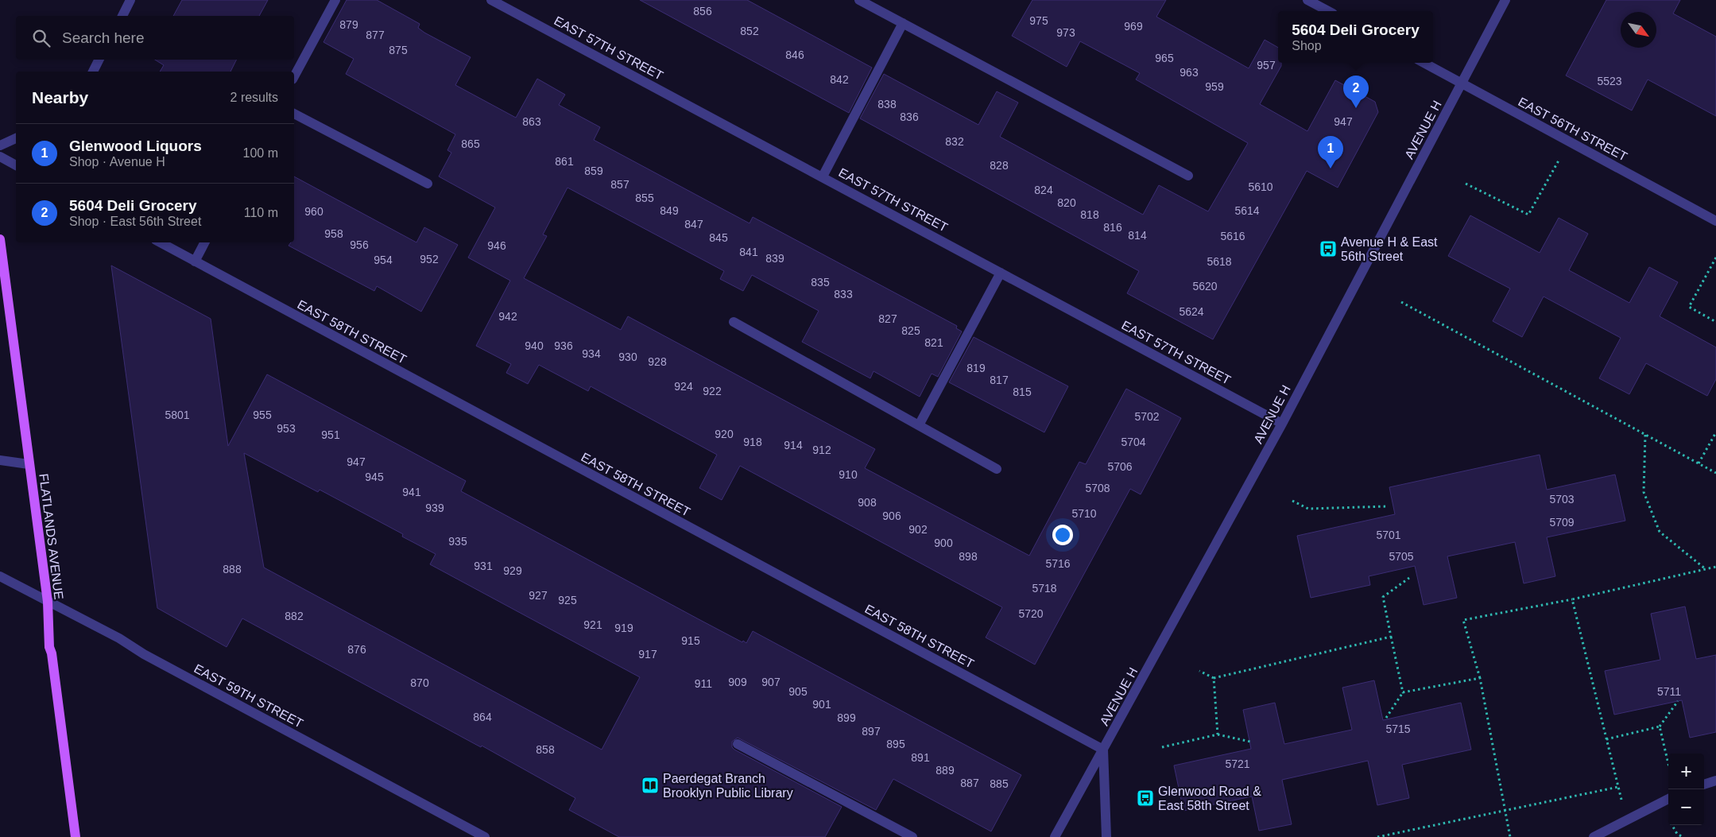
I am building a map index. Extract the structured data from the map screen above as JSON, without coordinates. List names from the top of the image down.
{
  "streets": {
    "main road": ["FLATLANDS AVENUE"],
    "street": [
      "EAST 57TH STREET",
      "EAST 56TH STREET",
      "AVENUE H",
      "EAST 58TH STREET",
      "EAST 59TH STREET"
    ]
  },
  "crossings": [
    ["EAST 57TH STREET", "AVENUE H"],
    ["EAST 56TH STREET", "AVENUE H"],
    ["AVENUE H", "EAST 58TH STREET"],
    ["FLATLANDS AVENUE", "EAST 59TH STREET"]
  ],
  "places": {
    "bus stop": ["Avenue H & East 56th Street", "Glenwood Road & East 58th Street"],
    "library": ["Paerdegat Branch Brooklyn Public Library"]
  },
  "house_numbers": [
    "856",
    "975",
    "879",
    "969",
    "852",
    "973",
    "877",
    "875",
    "846",
    "965",
    "957",
    "963",
    "842",
    "5523",
    "959",
    "838",
    "836",
    "863",
    "947",
    "832",
    "865",
    "861",
    "828",
    "859",
    "857",
    "5610",
    "824",
    "855",
    "820",
    "849",
    "5614",
    "960",
    "818",
    "847",
    "816",
    "958",
    "814",
    "5616",
    "845",
    "956",
    "946",
    "841",
    "839",
    "952",
    "954",
    "5618",
    "835",
    "5620",
    "833",
    "5624",
    "942",
    "827",
    "825",
    "821",
    "940",
    "936",
    "934",
    "930",
    "928",
    "819",
    "817",
    "924",
    "922",
    "815",
    "5801",
    "955",
    "5702",
    "953",
    "920",
    "951",
    "918",
    "5704",
    "914",
    "912",
    "947",
    "5706",
    "910",
    "945",
    "5708",
    "941",
    "5703",
    "908",
    "939",
    "5710",
    "906",
    "5709",
    "902",
    "5701",
    "935",
    "900",
    "898",
    "5705",
    "5716",
    "931",
    "888",
    "929",
    "5718",
    "927",
    "925",
    "5720",
    "882",
    "921",
    "919",
    "915",
    "876",
    "917",
    "909",
    "907",
    "870",
    "911",
    "905",
    "5711",
    "901",
    "864",
    "899",
    "5715",
    "897",
    "895",
    "858",
    "891",
    "5721",
    "889",
    "887",
    "885"
  ],
  "north": "bottom right",
  "page": {
    "popup": ["5604 Deli Grocery", "Shop"],
    "search": "Search here",
    "heading": ["Nearby", "2 results"],
    "pins": ["2", "1"],
    "list": [
      {
        "mark": "1",
        "name": "Glenwood Liquors",
        "note": "Shop · Avenue H",
        "value": "100 m"
      },
      {
        "mark": "2",
        "name": "5604 Deli Grocery",
        "note": "Shop · East 56th Street",
        "value": "110 m"
      }
    ],
    "map_buttons": ["+", "−"]
  }
}
